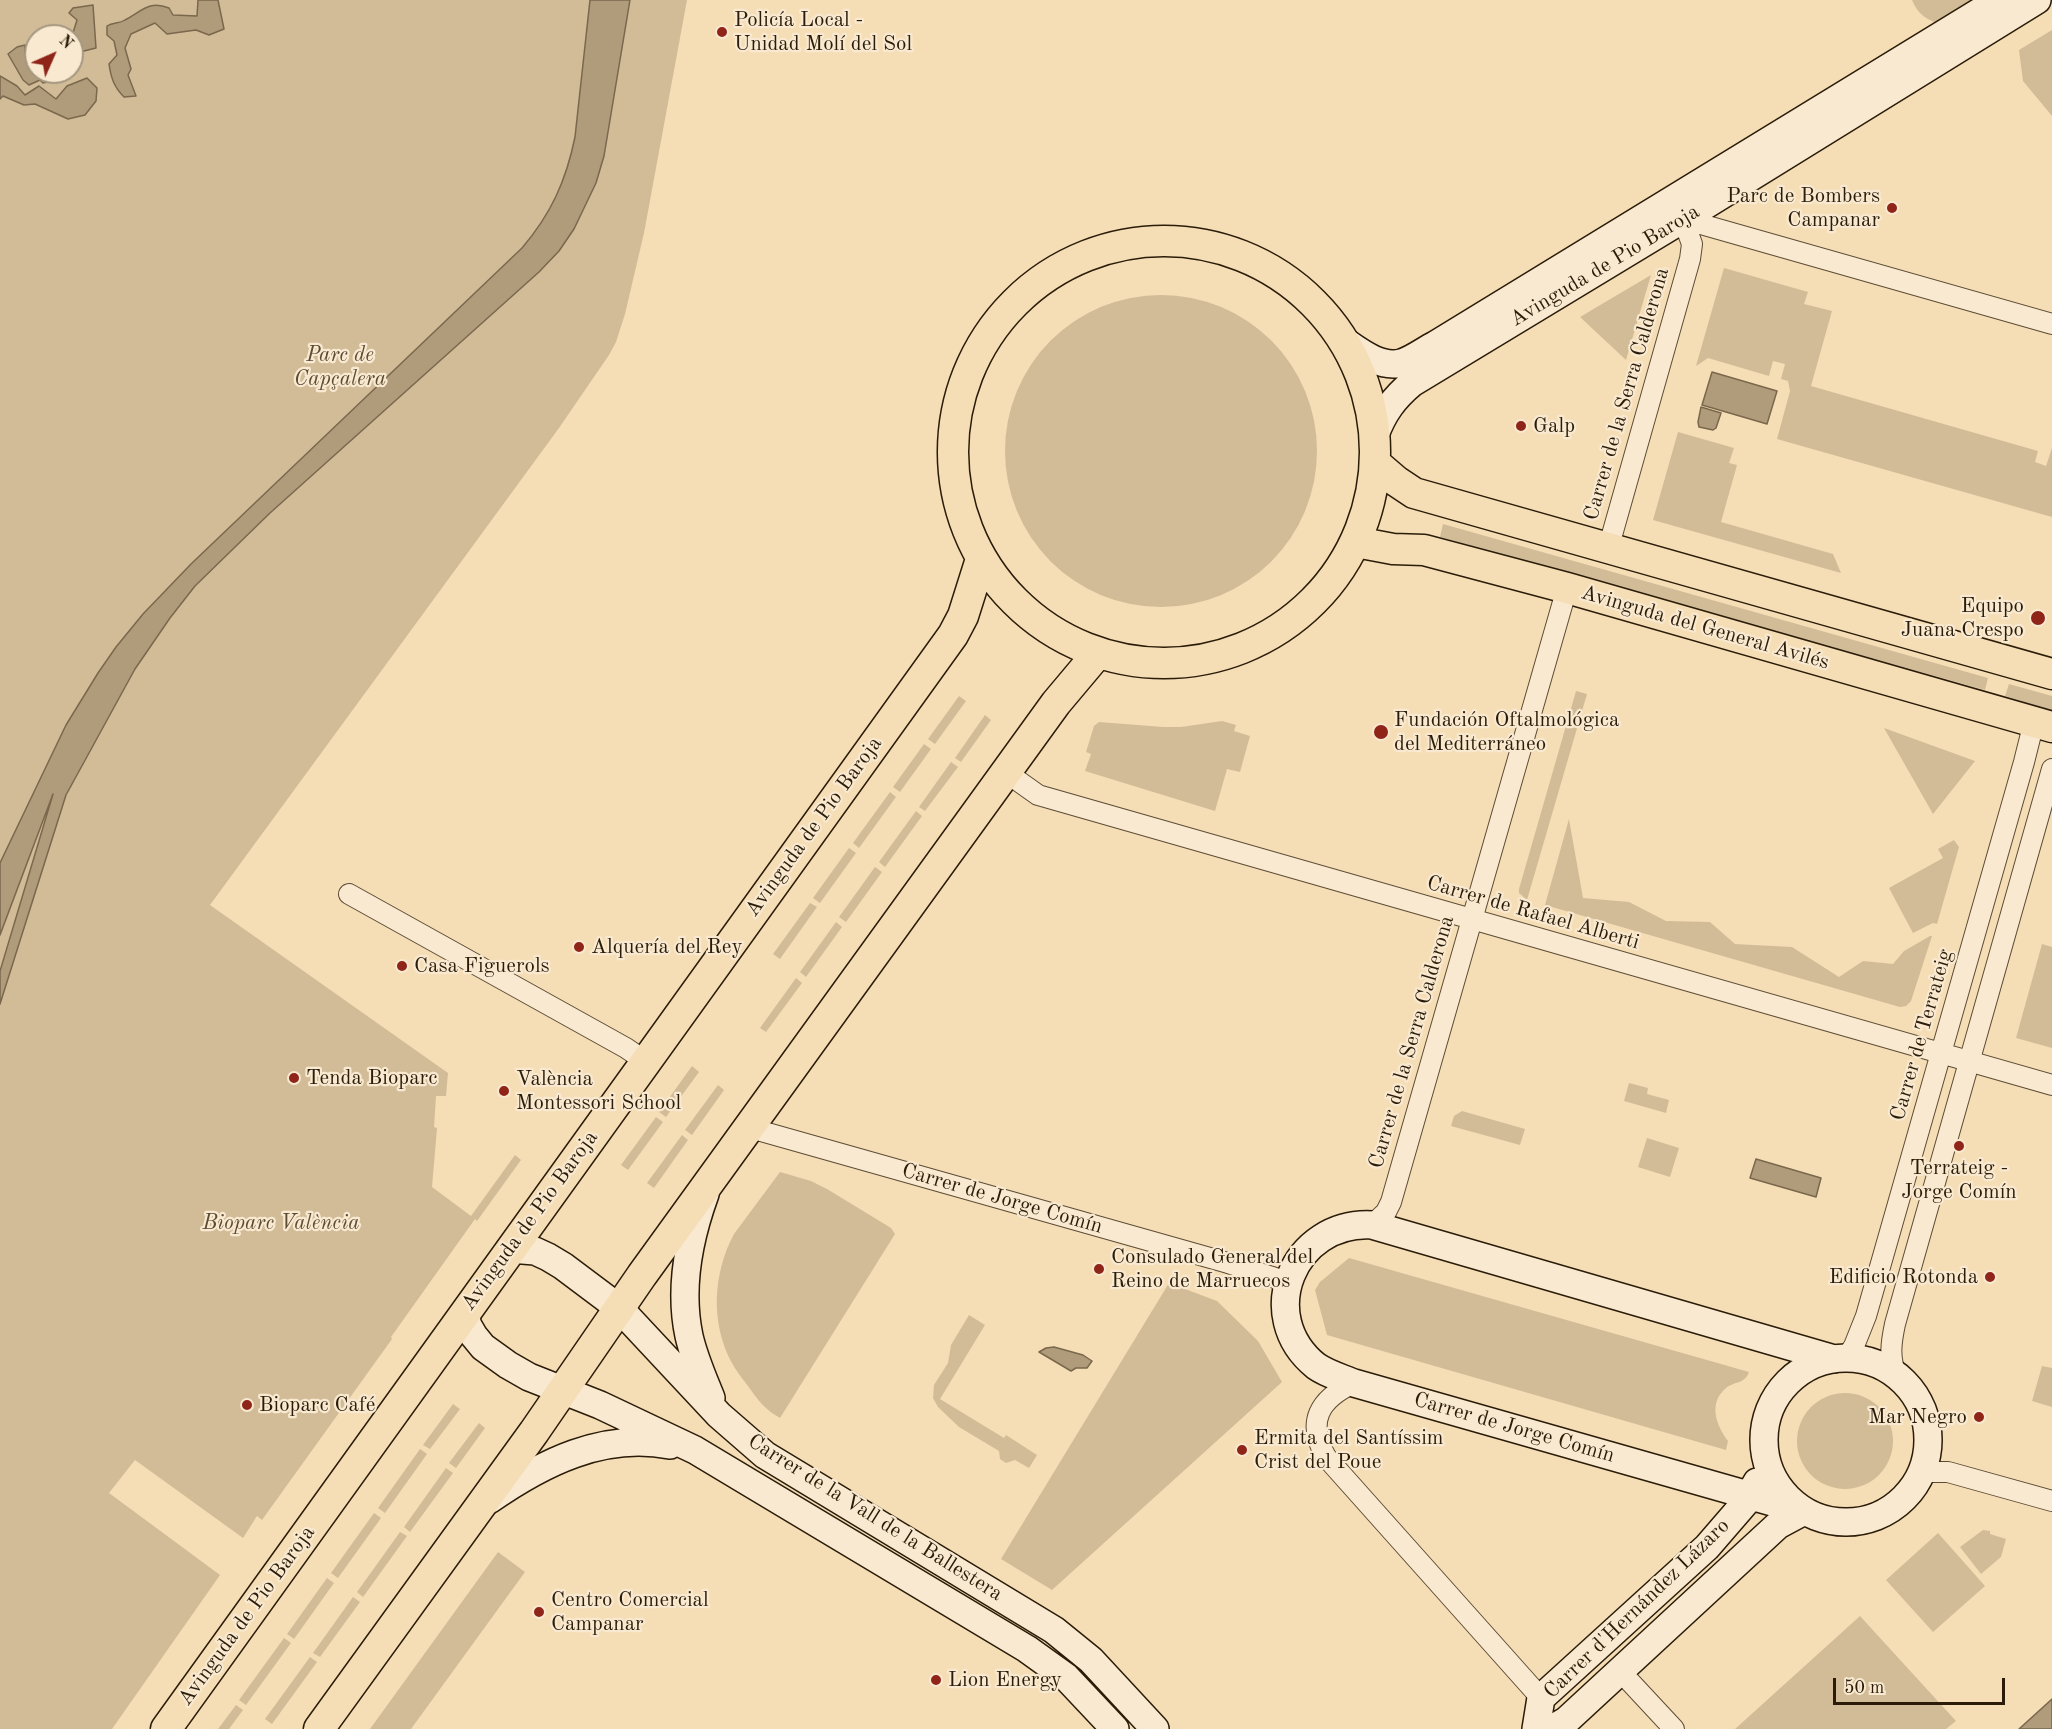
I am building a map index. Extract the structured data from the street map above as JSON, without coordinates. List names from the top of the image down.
{
  "streets": {
    "main road": ["Avinguda de Pio Baroja", "Avinguda del General Avilés"],
    "street": [
      "Carrer de la Serra Calderona",
      "Carrer de Rafael Alberti",
      "Carrer de Terrateig",
      "Carrer de Jorge Comín",
      "Carrer de la Vall de la Ballestera",
      "Carrer d'Hernández Lázaro"
    ]
  },
  "crossings": [
    ["Avinguda de Pio Baroja", "Carrer de la Serra Calderona"],
    ["Avinguda de Pio Baroja", "Carrer de la Vall de la Ballestera"],
    ["Carrer de la Serra Calderona", "Avinguda del General Avilés"],
    ["Carrer de la Serra Calderona", "Carrer de Rafael Alberti"],
    ["Carrer de la Serra Calderona", "Carrer de Jorge Comín"],
    ["Avinguda del General Avilés", "Carrer de Terrateig"],
    ["Carrer de Rafael Alberti", "Carrer de Terrateig"],
    ["Carrer de Terrateig", "Carrer de Jorge Comín"],
    ["Carrer de Terrateig", "Carrer d'Hernández Lázaro"],
    ["Carrer de Jorge Comín", "Carrer d'Hernández Lázaro"]
  ],
  "parks": ["Parc de Capçalera", "Bioparc València"],
  "places": [
    "Policía Local - Unidad Molí del Sol",
    "Parc de Bombers Campanar",
    "Galp",
    "Equipo Juana Crespo",
    "Fundación Oftalmológica del Mediterráneo",
    "Alquería del Rey",
    "Casa Figuerols",
    "Tenda Bioparc",
    "València Montessori School",
    "Terrateig - Jorge Comín",
    "Consulado General del Reino de Marruecos",
    "Edificio Rotonda",
    "Bioparc Café",
    "Mar Negro",
    "Ermita del Santíssim Crist del Poue",
    "Centro Comercial Campanar",
    "Lion Energy"
  ],
  "scale_bar": "50 m",
  "north": "top right"
}
